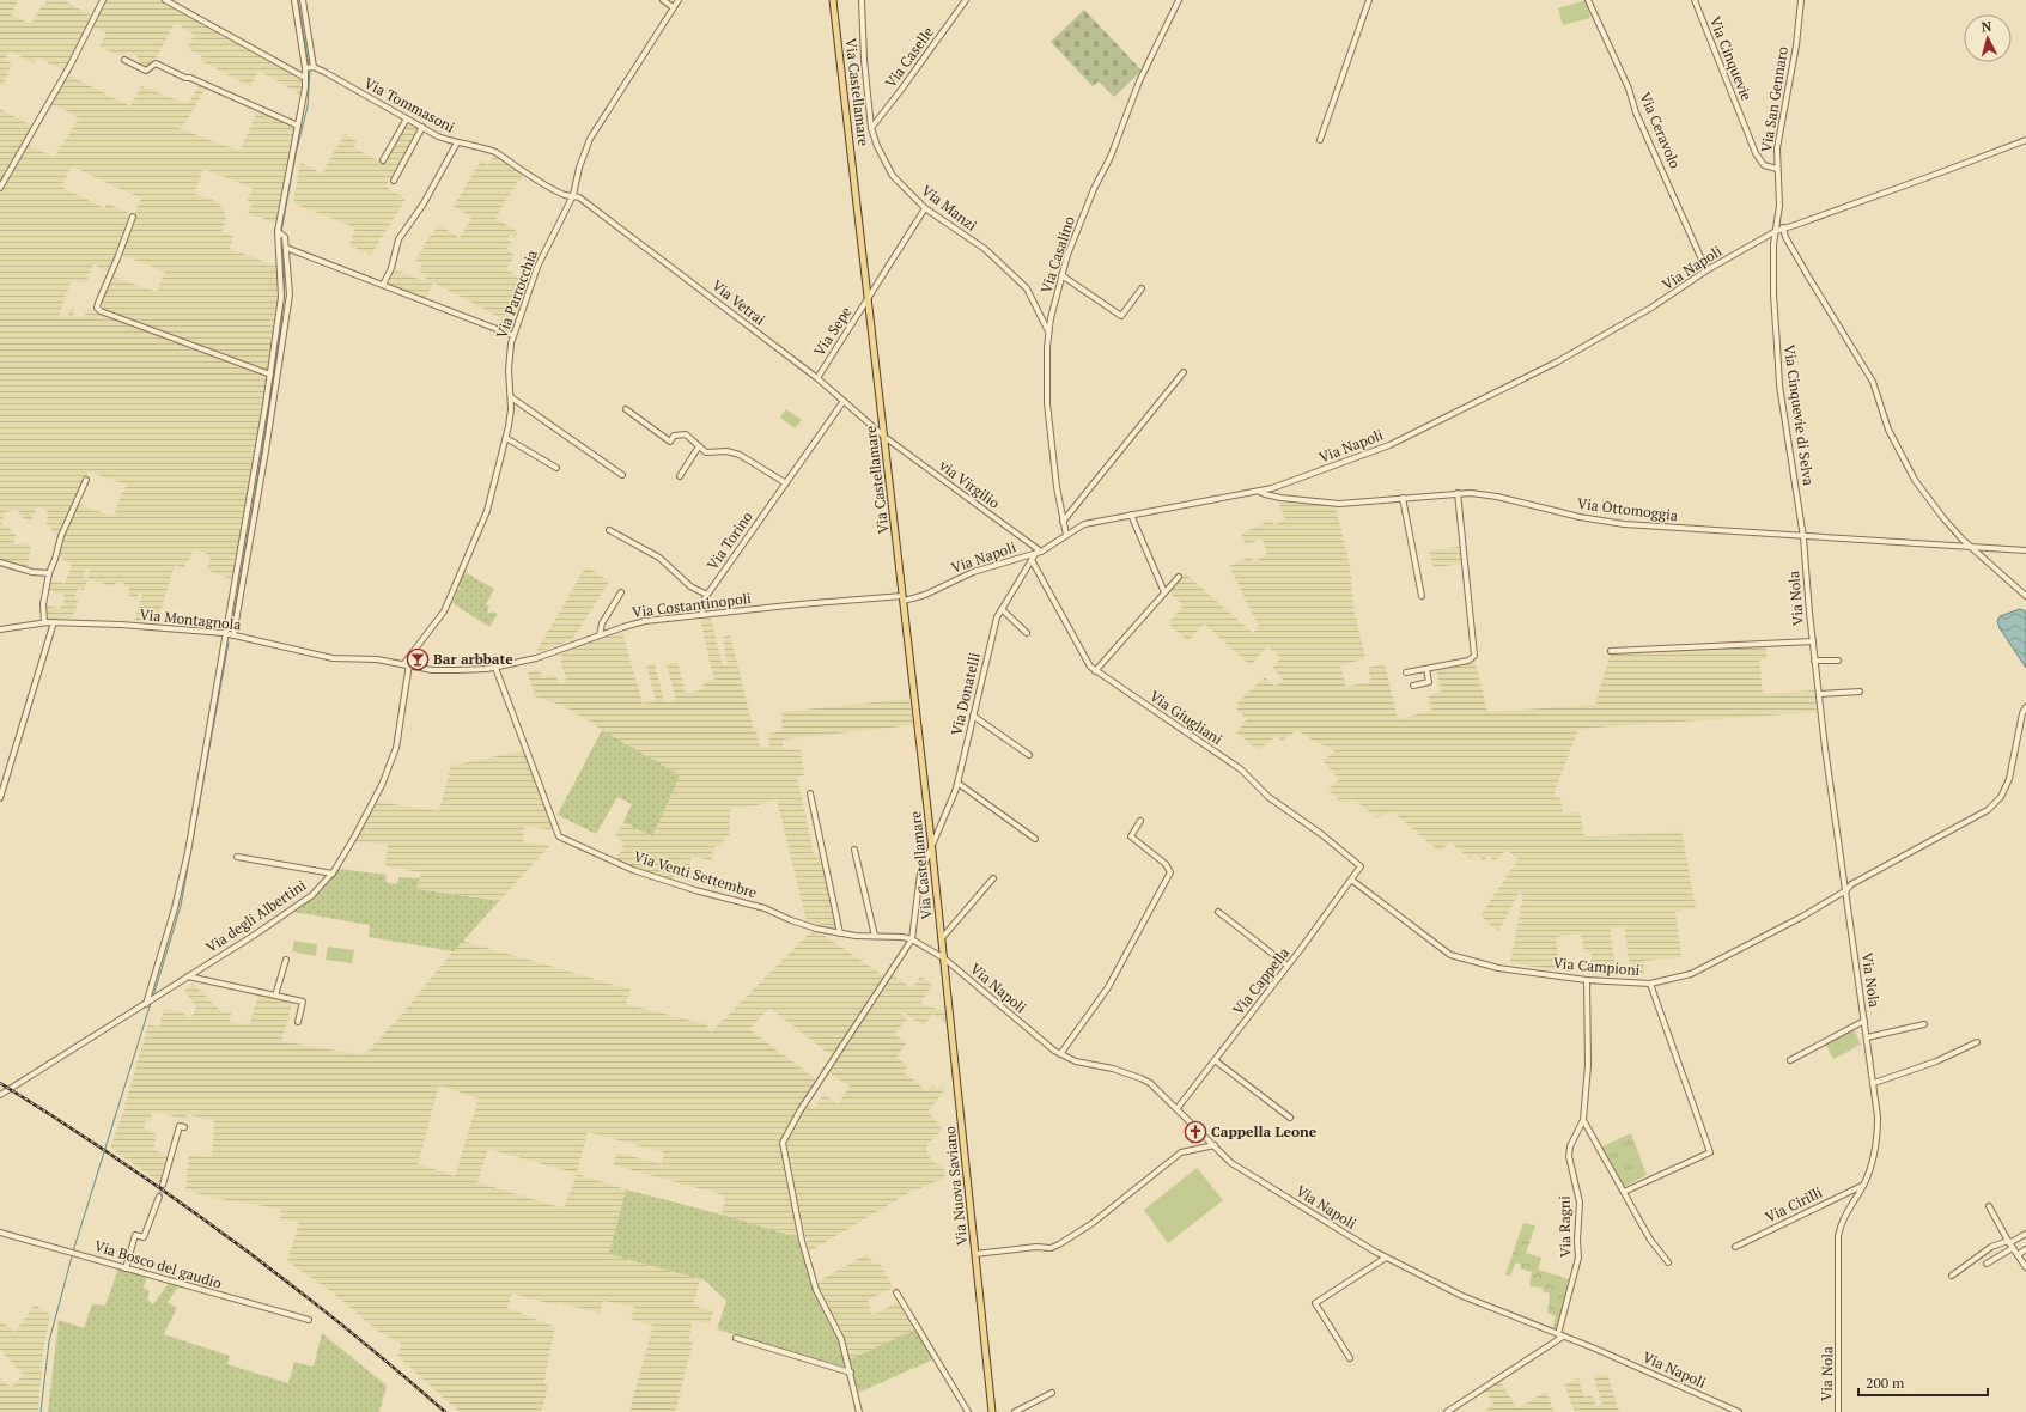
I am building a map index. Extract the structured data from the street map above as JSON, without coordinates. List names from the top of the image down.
{
  "streets": {
    "main road": ["Via Castellamare", "Via Nuova Saviano"],
    "street": [
      "Via Caselle",
      "Via Cinquevie",
      "Via San Gennaro",
      "Via Tommasoni",
      "Via Ceravolo",
      "Via Manzi",
      "Via Casalino",
      "Via Napoli",
      "Via Parrocchia",
      "Via Vetrai",
      "Via Sepe",
      "Via Cinquevie di Selva",
      "via Virgilio",
      "Via Ottomoggia",
      "Via Torino",
      "Via Nola",
      "Via Costantinopoli",
      "Via Montagnola",
      "Via Donatelli",
      "Via Giugliani",
      "Via Venti Settembre",
      "Via degli Albertini",
      "Via Campioni",
      "Via Cappella",
      "Via Cirilli",
      "Via Ragni",
      "Via Bosco del gaudio"
    ]
  },
  "crossings": [
    ["Via Caselle", "Via Manzi"],
    ["Via Cinquevie", "Via San Gennaro"],
    ["Via Castellamare", "Via Napoli"],
    ["Via Castellamare", "Via Vetrai"],
    ["Via Castellamare", "Via Sepe"],
    ["Via Castellamare", "via Virgilio"],
    ["Via Castellamare", "Via Costantinopoli"],
    ["Via Castellamare", "Via Donatelli"],
    ["Via Castellamare", "Via Venti Settembre"],
    ["Via Castellamare", "Via Nuova Saviano"],
    ["Via San Gennaro", "Via Napoli"],
    ["Via San Gennaro", "Via Cinquevie di Selva"],
    ["Via Tommasoni", "Via Parrocchia"],
    ["Via Tommasoni", "Via Vetrai"],
    ["Via Ceravolo", "Via Napoli"],
    ["Via Manzi", "Via Casalino"],
    ["Via Manzi", "Via Sepe"],
    ["Via Casalino", "Via Napoli"],
    ["Via Napoli", "Via Cinquevie di Selva"],
    ["Via Napoli", "via Virgilio"],
    ["Via Napoli", "Via Ottomoggia"],
    ["Via Napoli", "Via Costantinopoli"],
    ["Via Napoli", "Via Donatelli"],
    ["Via Napoli", "Via Venti Settembre"],
    ["Via Napoli", "Via Cappella"],
    ["Via Napoli", "Via Nuova Saviano"],
    ["Via Napoli", "Via Ragni"],
    ["Via Parrocchia", "Via Vetrai"],
    ["Via Parrocchia", "Via Costantinopoli"],
    ["Via Parrocchia", "Via Montagnola"],
    ["Via Parrocchia", "Via degli Albertini"],
    ["Via Vetrai", "Via Sepe"],
    ["Via Vetrai", "via Virgilio"],
    ["Via Vetrai", "Via Torino"],
    ["Via Cinquevie di Selva", "Via Ottomoggia"],
    ["Via Cinquevie di Selva", "Via Nola"],
    ["via Virgilio", "Via Donatelli"],
    ["Via Torino", "Via Costantinopoli"],
    ["Via Nola", "Via Campioni"],
    ["Via Nola", "Via Cirilli"],
    ["Via Costantinopoli", "Via Montagnola"],
    ["Via Costantinopoli", "Via Venti Settembre"],
    ["Via Costantinopoli", "Via degli Albertini"],
    ["Via Montagnola", "Via degli Albertini"],
    ["Via Donatelli", "Via Giugliani"],
    ["Via Donatelli", "Via Venti Settembre"],
    ["Via Giugliani", "Via Cappella"],
    ["Via Venti Settembre", "Via Nuova Saviano"],
    ["Via Campioni", "Via Cappella"],
    ["Via Campioni", "Via Ragni"]
  ],
  "places": {
    "bar": ["Bar arbbate"],
    "church": ["Cappella Leone"]
  },
  "scale_bar": "200 m",
  "north": "top"
}
